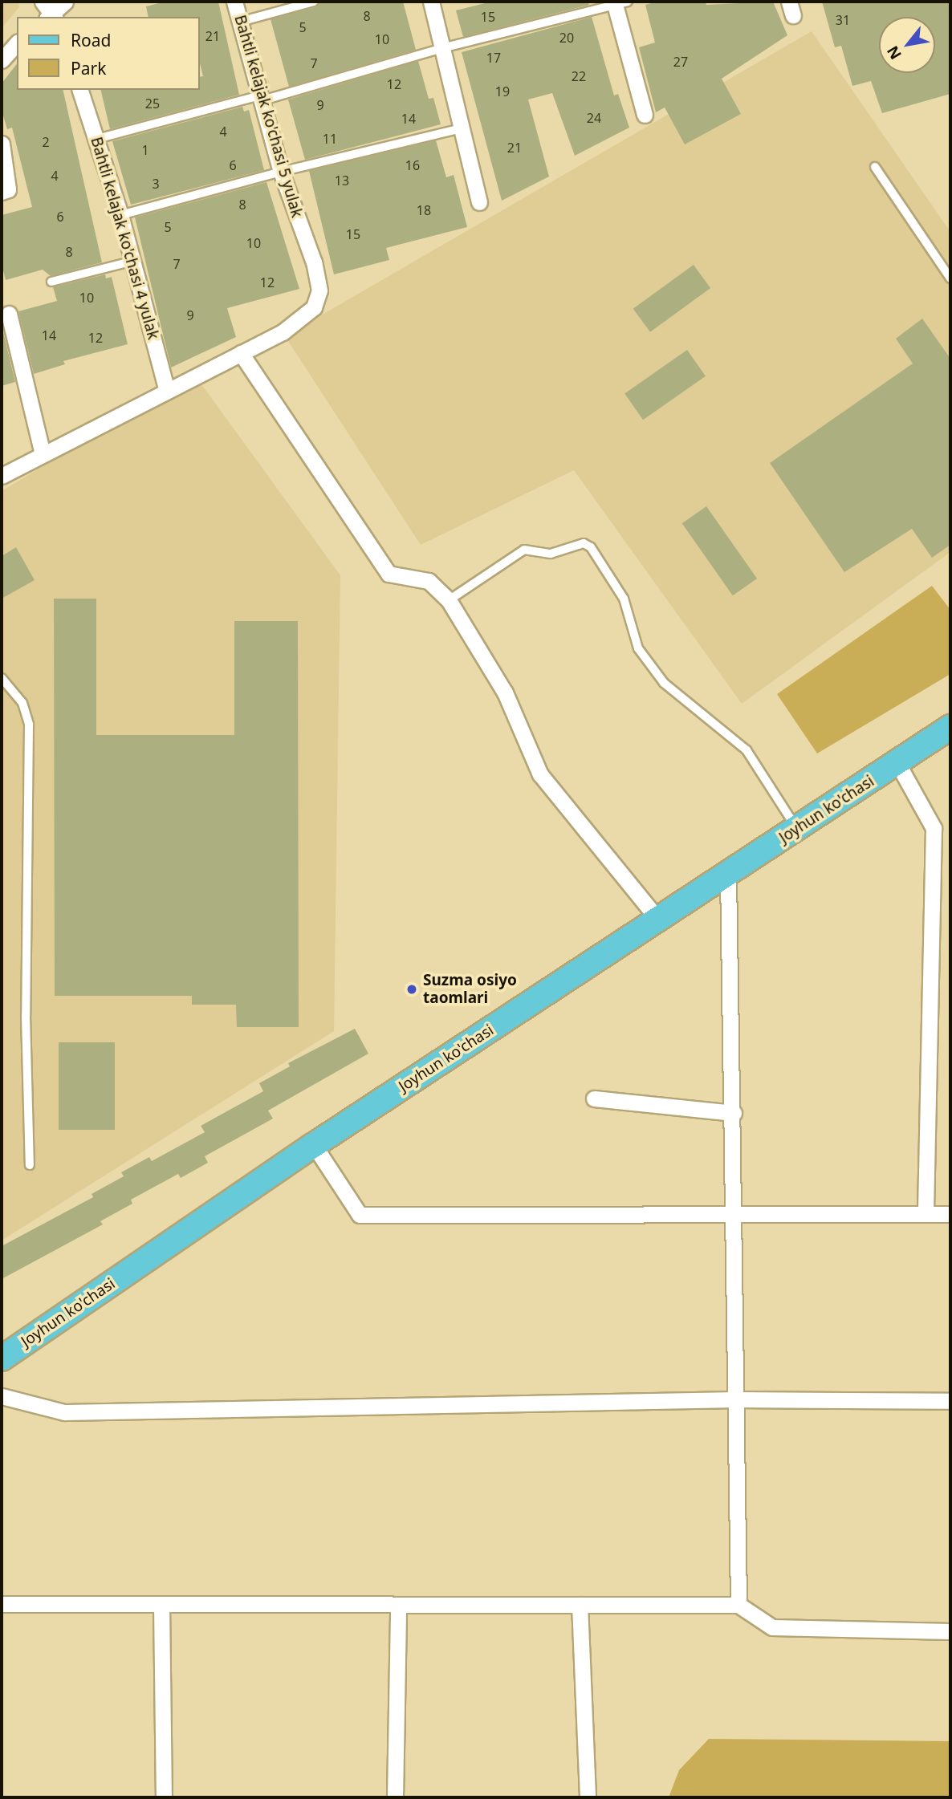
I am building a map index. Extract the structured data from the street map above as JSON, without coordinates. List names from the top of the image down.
{
  "streets": {
    "main road": ["Joyhun ko'chasi"],
    "street": ["Bahtli kelajak ko'chasi 5 yulak", "Bahtli kelajak ko'chasi 4 yulak"]
  },
  "crossings": [
    ["Bahtli kelajak ko'chasi 5 yulak", "Bahtli kelajak ko'chasi 4 yulak"]
  ],
  "places": ["Suzma osiyo taomlari"],
  "house_numbers": [
    "8",
    "15",
    "31",
    "5",
    "21",
    "20",
    "10",
    "17",
    "27",
    "7",
    "22",
    "12",
    "19",
    "25",
    "9",
    "24",
    "14",
    "4",
    "11",
    "2",
    "21",
    "1",
    "6",
    "16",
    "4",
    "13",
    "3",
    "8",
    "18",
    "6",
    "5",
    "15",
    "10",
    "8",
    "7",
    "12",
    "10",
    "9",
    "14",
    "12"
  ],
  "legend": ["Road", "Park"],
  "north": "bottom left"
}
